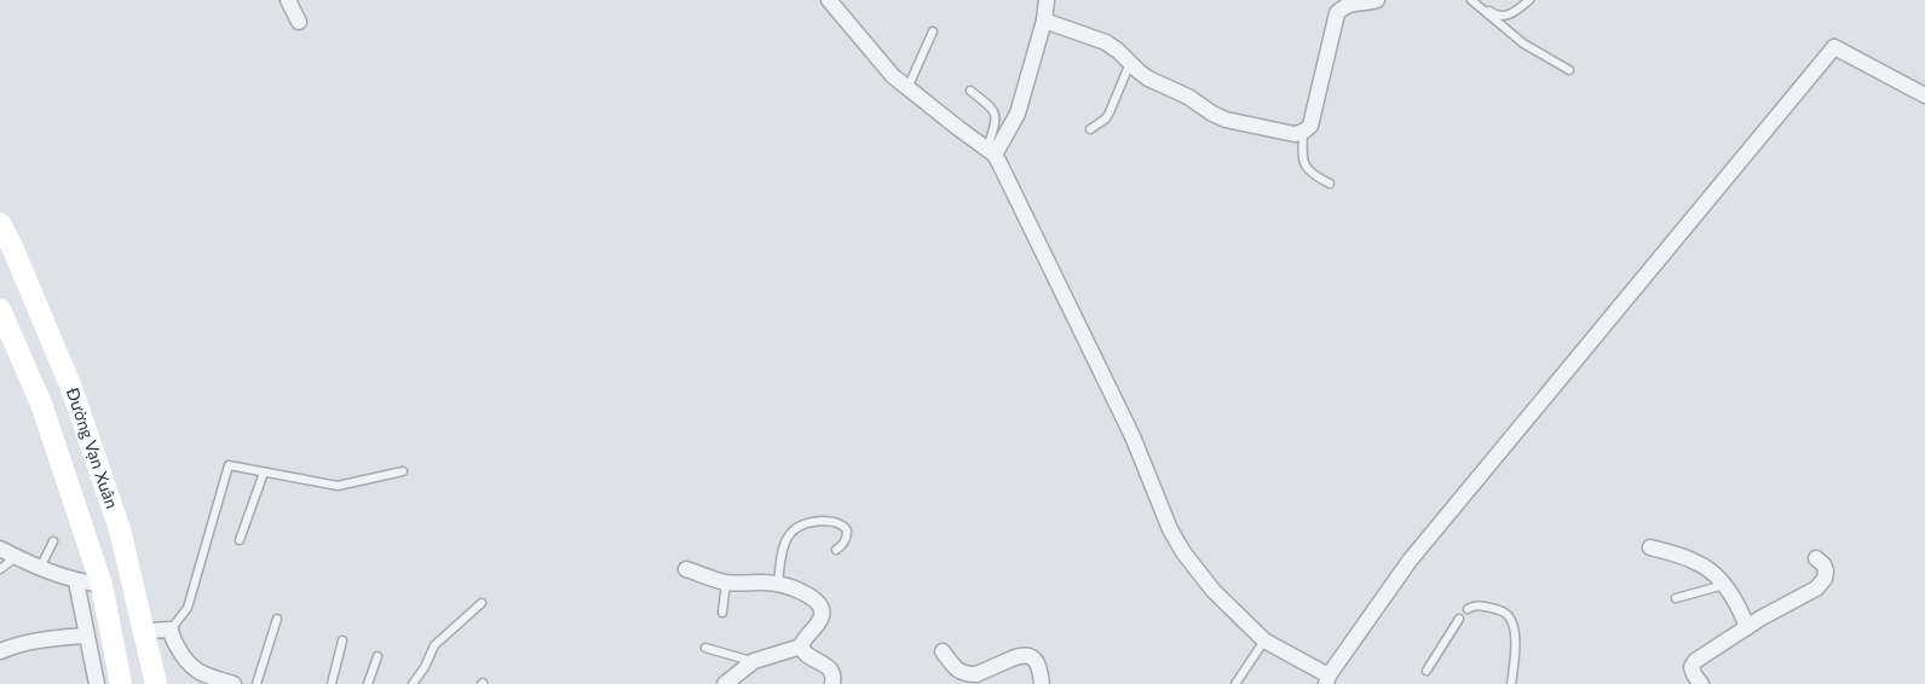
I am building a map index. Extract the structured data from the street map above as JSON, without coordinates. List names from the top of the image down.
{
  "streets": {
    "main road": ["Đường Vạn Xuân"]
  }
}
